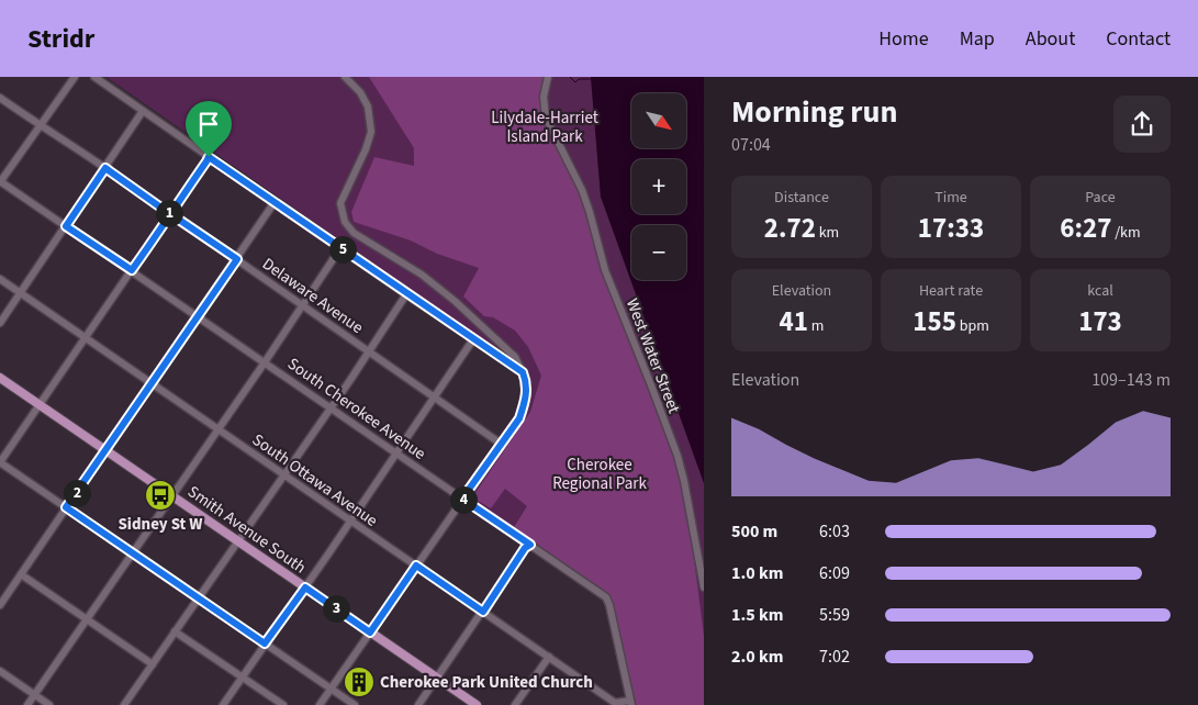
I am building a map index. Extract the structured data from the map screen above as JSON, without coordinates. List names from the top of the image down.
{
  "streets": {
    "main road": ["Smith Avenue South"],
    "street": [
      "Delaware Avenue",
      "West Water Street",
      "South Cherokee Avenue",
      "South Ottawa Avenue"
    ]
  },
  "parks": ["Lilydale-Harriet Island Park", "Cherokee Regional Park"],
  "places": {
    "bus stop": ["Sidney St W"],
    "building": ["Cherokee Park United Church"]
  },
  "north": "bottom right",
  "page": {
    "header": "Stridr",
    "nav": [
      "Home",
      "Map",
      "About",
      "Contact"
    ],
    "heading": ["Morning run", "07:04"],
    "map_buttons": ["+", "−"],
    "stats": [
      ["Distance", "2.72 km"],
      ["Time", "17:33"],
      ["Pace", "6:27 /km"],
      ["Elevation", "41 m"],
      ["Heart rate", "155 bpm"],
      ["kcal", "173"]
    ],
    "pins": [
      "1",
      "5",
      "2",
      "4",
      "3"
    ],
    "chart": ["Elevation", "109–143 m"],
    "list": [
      {
        "name": "500 m",
        "note": "6:03"
      },
      {
        "name": "1.0 km",
        "note": "6:09"
      },
      {
        "name": "1.5 km",
        "note": "5:59"
      },
      {
        "name": "2.0 km",
        "note": "7:02"
      }
    ]
  }
}
